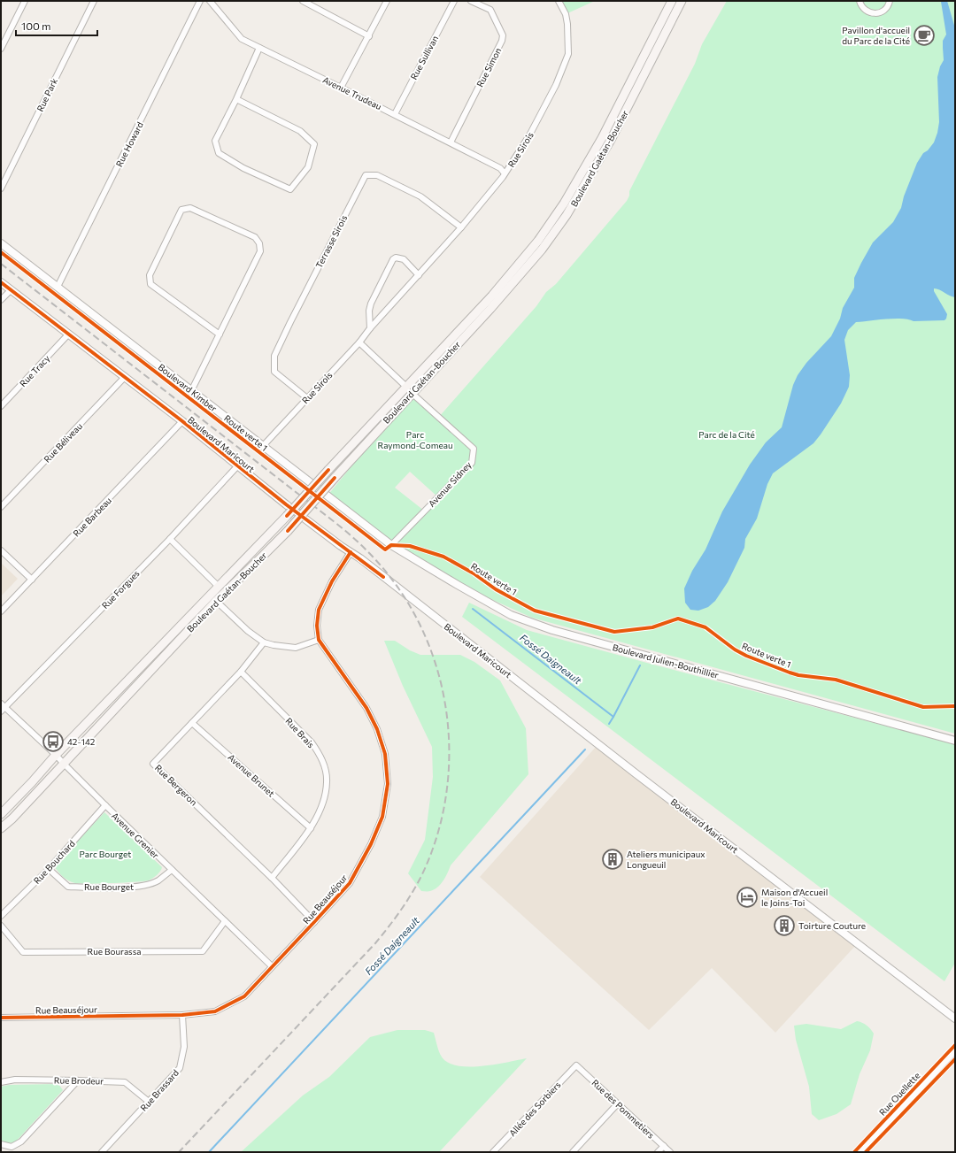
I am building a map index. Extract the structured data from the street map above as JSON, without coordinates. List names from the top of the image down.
{
  "streets": {
    "main road": ["Boulevard Gaétan-Boucher"],
    "street": [
      "Rue Sullivan",
      "Rue Simon",
      "Avenue Trudeau",
      "Rue Park",
      "Rue Howard",
      "Rue Sirois",
      "Terrasse Sirois",
      "Rue Tracy",
      "Boulevard Kimber",
      "Rue Béliveau",
      "Boulevard Maricourt",
      "Avenue Sidney",
      "Rue Barbeau",
      "Rue Forgues",
      "Boulevard Julien-Bouthillier",
      "Rue Brais",
      "Avenue Brunet",
      "Rue Bergeron",
      "Avenue Grenier",
      "Rue Bouchard",
      "Rue Bourget",
      "Rue Beauséjour",
      "Rue Bourassa",
      "Rue Brodeur",
      "Rue Brassard",
      "Rue Ouellette",
      "Allée des Sorbiers",
      "Rue des Pommetiers"
    ],
    "cycle path": ["Route verte 1"]
  },
  "crossings": [
    ["Rue Sullivan", "Avenue Trudeau"],
    ["Rue Simon", "Avenue Trudeau"],
    ["Avenue Trudeau", "Rue Sirois"],
    ["Rue Howard", "Boulevard Kimber"],
    ["Rue Sirois", "Terrasse Sirois"],
    ["Rue Sirois", "Boulevard Kimber"],
    ["Rue Sirois", "Avenue Sidney"],
    ["Boulevard Gaétan-Boucher", "Avenue Sidney"],
    ["Boulevard Gaétan-Boucher", "Avenue Grenier"],
    ["Rue Tracy", "Boulevard Maricourt"],
    ["Boulevard Kimber", "Avenue Sidney"],
    ["Boulevard Kimber", "Boulevard Julien-Bouthillier"],
    ["Rue Béliveau", "Boulevard Maricourt"],
    ["Boulevard Maricourt", "Rue Barbeau"],
    ["Boulevard Maricourt", "Rue Forgues"],
    ["Avenue Sidney", "Boulevard Julien-Bouthillier"],
    ["Rue Forgues", "Avenue Grenier"],
    ["Rue Brais", "Avenue Brunet"],
    ["Rue Brais", "Rue Bergeron"],
    ["Avenue Brunet", "Rue Bergeron"],
    ["Rue Bergeron", "Rue Beauséjour"],
    ["Avenue Grenier", "Rue Bouchard"],
    ["Avenue Grenier", "Rue Bourget"],
    ["Avenue Grenier", "Rue Beauséjour"],
    ["Avenue Grenier", "Rue Bourassa"],
    ["Rue Bouchard", "Rue Bourget"],
    ["Rue Beauséjour", "Rue Brassard"],
    ["Rue Brodeur", "Rue Brassard"],
    ["Allée des Sorbiers", "Rue des Pommetiers"]
  ],
  "water": ["Fossé Daigneault"],
  "parks": ["Parc Raymond-Comeau", "Parc de la Cité", "Parc Bourget"],
  "places": {
    "cafe": ["Pavillon d'accueil du Parc de la Cité"],
    "bus stop": ["42-142"],
    "building": ["Ateliers municipaux Longueuil", "Toirture Couture"],
    "hotel": ["Maison d'Accueil le Joins-Toi"]
  },
  "scale_bar": "100 m"
}
